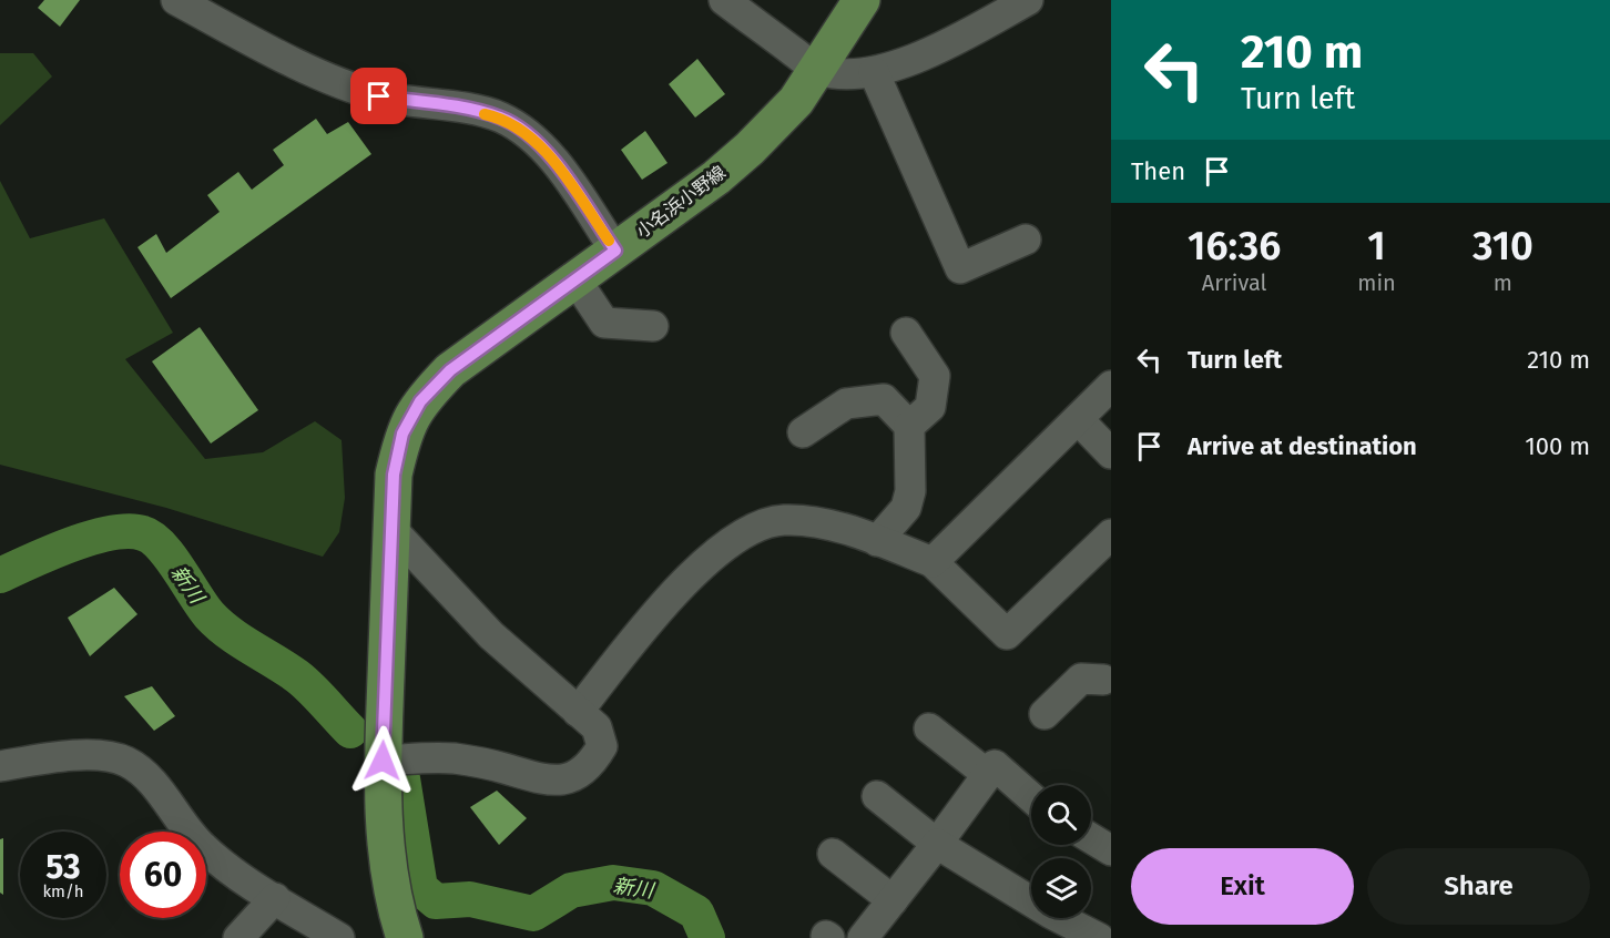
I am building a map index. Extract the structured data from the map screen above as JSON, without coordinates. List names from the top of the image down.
{
  "streets": {
    "main road": ["小名浜小野線"]
  },
  "water": ["新川"],
  "page": {
    "turn": ["210 m", "Turn left"],
    "then": "Then",
    "eta": [
      "16:36",
      "Arrival",
      "1",
      "min",
      "310",
      "m"
    ],
    "list": [
      {
        "name": "Turn left",
        "value": "210 m"
      },
      {
        "name": "Arrive at destination",
        "value": "100 m"
      }
    ],
    "speed": "53 km/h",
    "limit": "60",
    "buttons": ["Exit", "Share"]
  }
}
